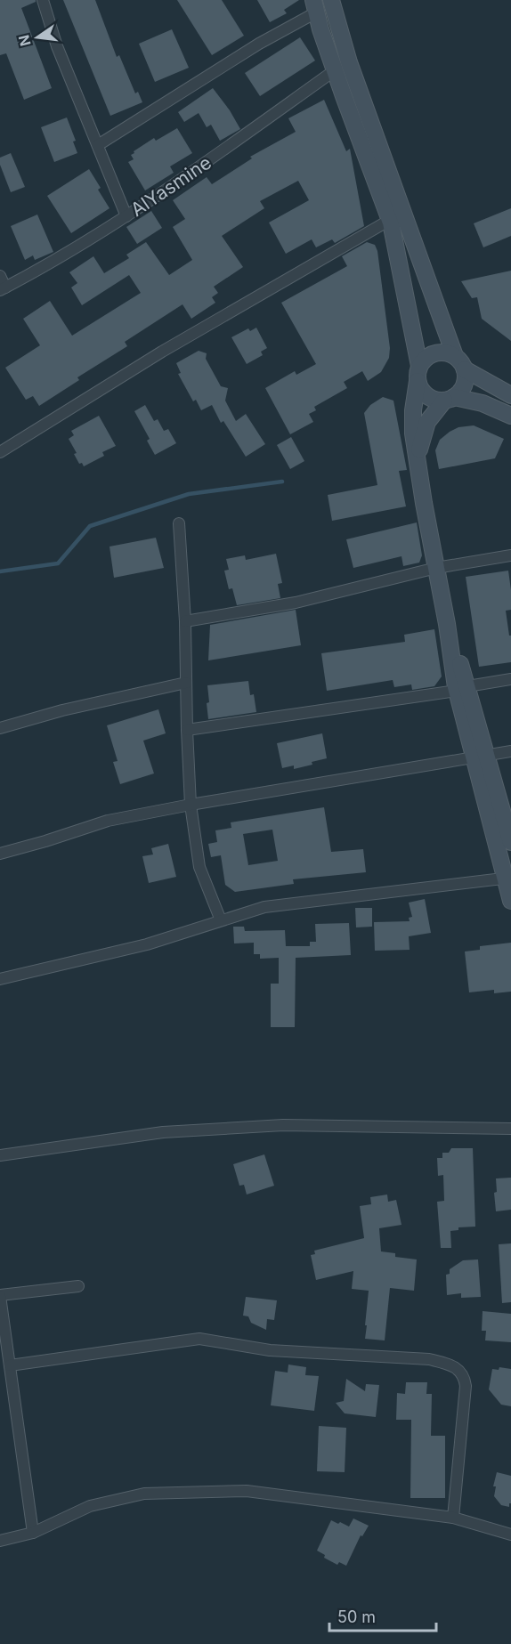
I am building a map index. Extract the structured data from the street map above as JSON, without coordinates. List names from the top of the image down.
{
  "streets": {
    "street": ["AlYasmine"]
  },
  "scale_bar": "50 m",
  "north": "left"
}
